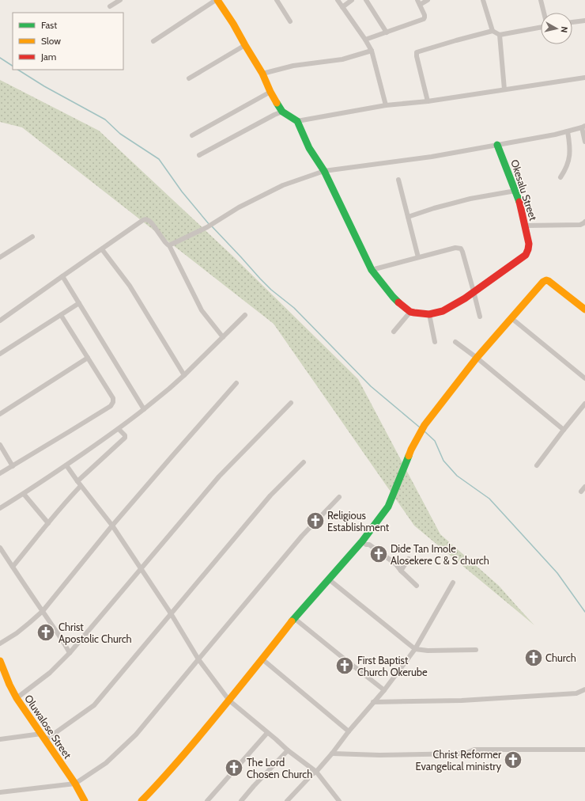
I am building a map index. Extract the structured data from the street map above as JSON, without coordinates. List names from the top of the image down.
{
  "streets": {
    "street": ["Okesalu Street", "Oluwalose Street"]
  },
  "places": {
    "church": [
      "Religious Establishment",
      "Dide Tan Imole Alosekere C & S church",
      "Christ Apostolic Church",
      "Church",
      "First Baptist Church Okerube",
      "Christ Reformer Evangelical ministry",
      "The Lord Chosen Church"
    ]
  },
  "legend": ["Fast", "Slow", "Jam"],
  "north": "right"
}
